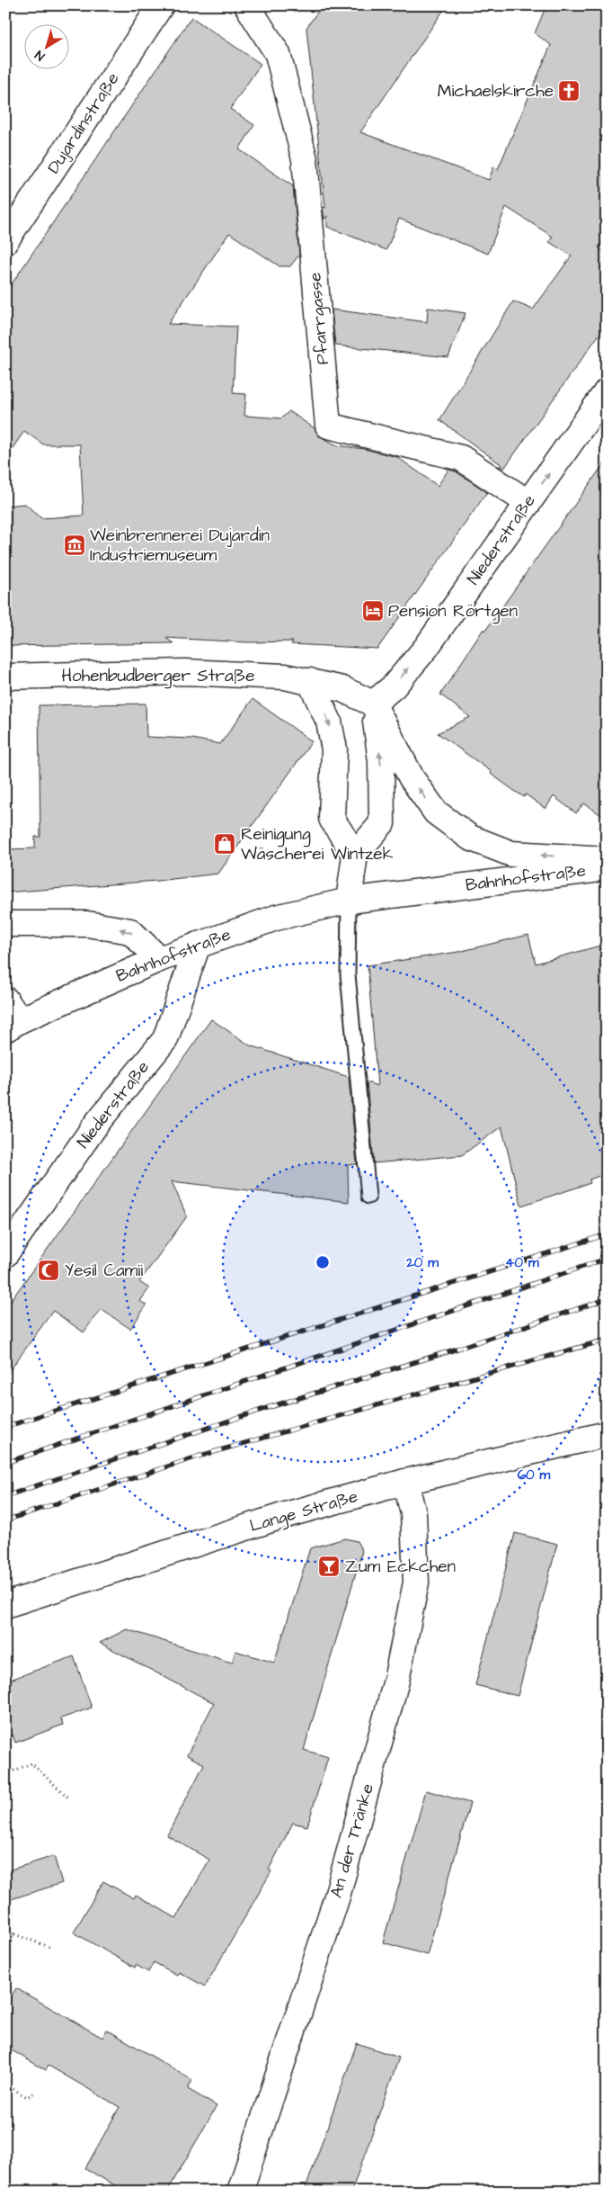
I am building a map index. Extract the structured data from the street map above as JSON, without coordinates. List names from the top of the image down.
{
  "streets": {
    "street": [
      "Dujardinstraße",
      "Pfarrgasse",
      "Niederstraße",
      "Hohenbudberger Straße",
      "Bahnhofstraße",
      "Lange Straße",
      "An der Tränke"
    ]
  },
  "crossings": [
    ["Pfarrgasse", "Niederstraße"],
    ["Niederstraße", "Hohenbudberger Straße"],
    ["Niederstraße", "Bahnhofstraße"],
    ["Lange Straße", "An der Tränke"]
  ],
  "one_way": ["Niederstraße"],
  "places": {
    "church": ["Michaelskirche"],
    "museum": ["Weinbrennerei Dujardin Industriemuseum"],
    "hotel": ["Pension Rörtgen"],
    "shop": ["Reinigung Wäscherei Wintzek"],
    "mosque": ["Yesil Camii"],
    "bar": ["Zum Eckchen"]
  },
  "north": "bottom left",
  "rings": ["20 m", "40 m", "60 m"]
}
